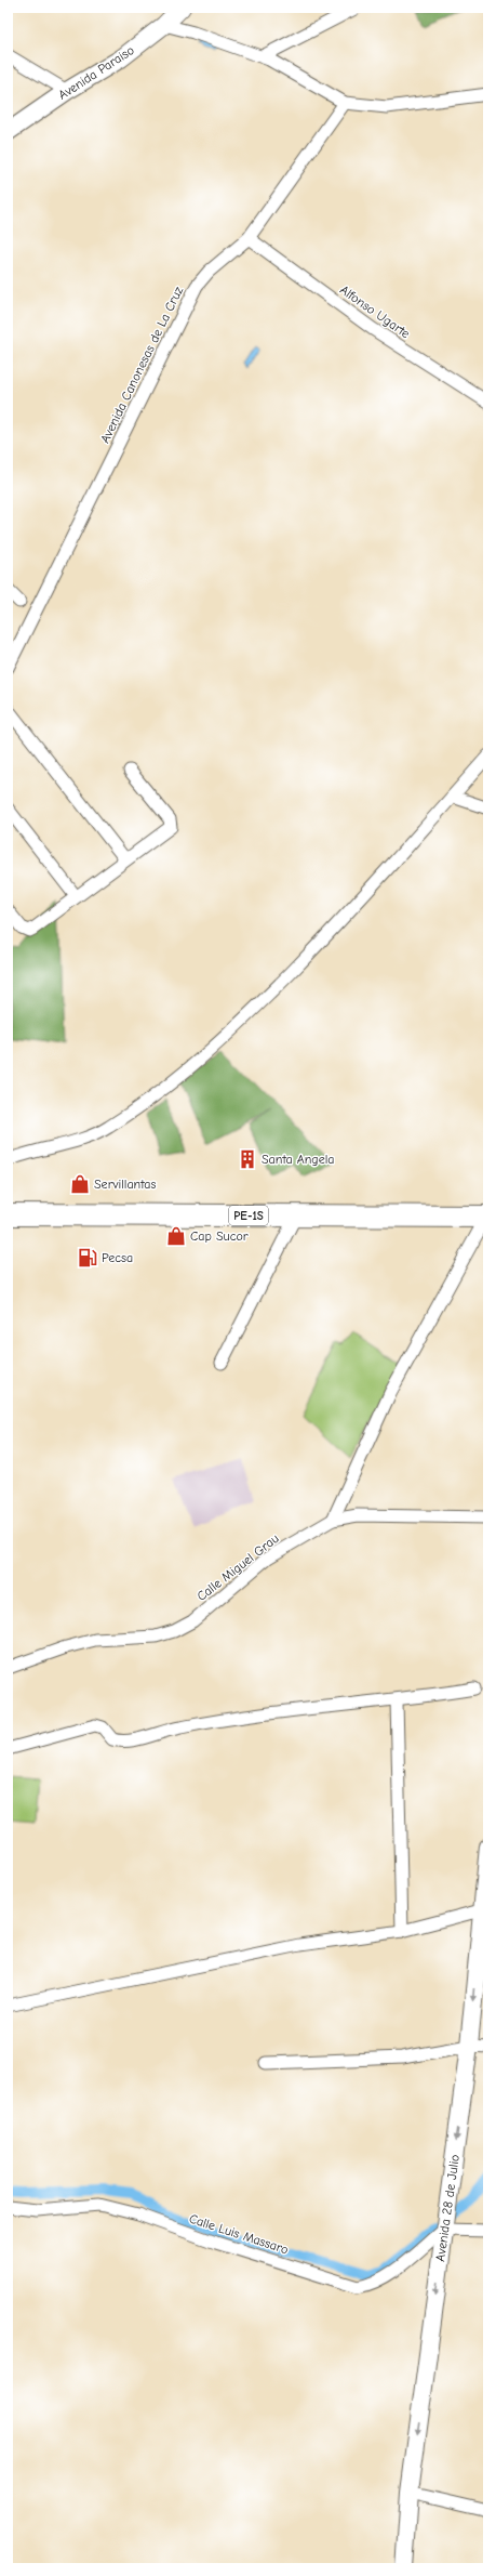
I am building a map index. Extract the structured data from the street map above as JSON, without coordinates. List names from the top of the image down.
{
  "streets": {
    "highway": ["PE-1S"],
    "main road": ["Avenida Paraiso", "Avenida 28 de Julio"],
    "street": [
      "Alfonso Ugarte",
      "Avenida Canonesas de La Cruz",
      "Calle Miguel Grau",
      "Calle Luis Massaro"
    ]
  },
  "crossings": [
    ["Alfonso Ugarte", "Avenida Canonesas de La Cruz"],
    ["Avenida 28 de Julio", "Calle Luis Massaro"]
  ],
  "one_way": ["Avenida 28 de Julio"],
  "places": {
    "building": ["Santa Angela"],
    "shop": ["Servillantas", "Cap Sucor"],
    "fuel station": ["Pecsa"]
  }
}
